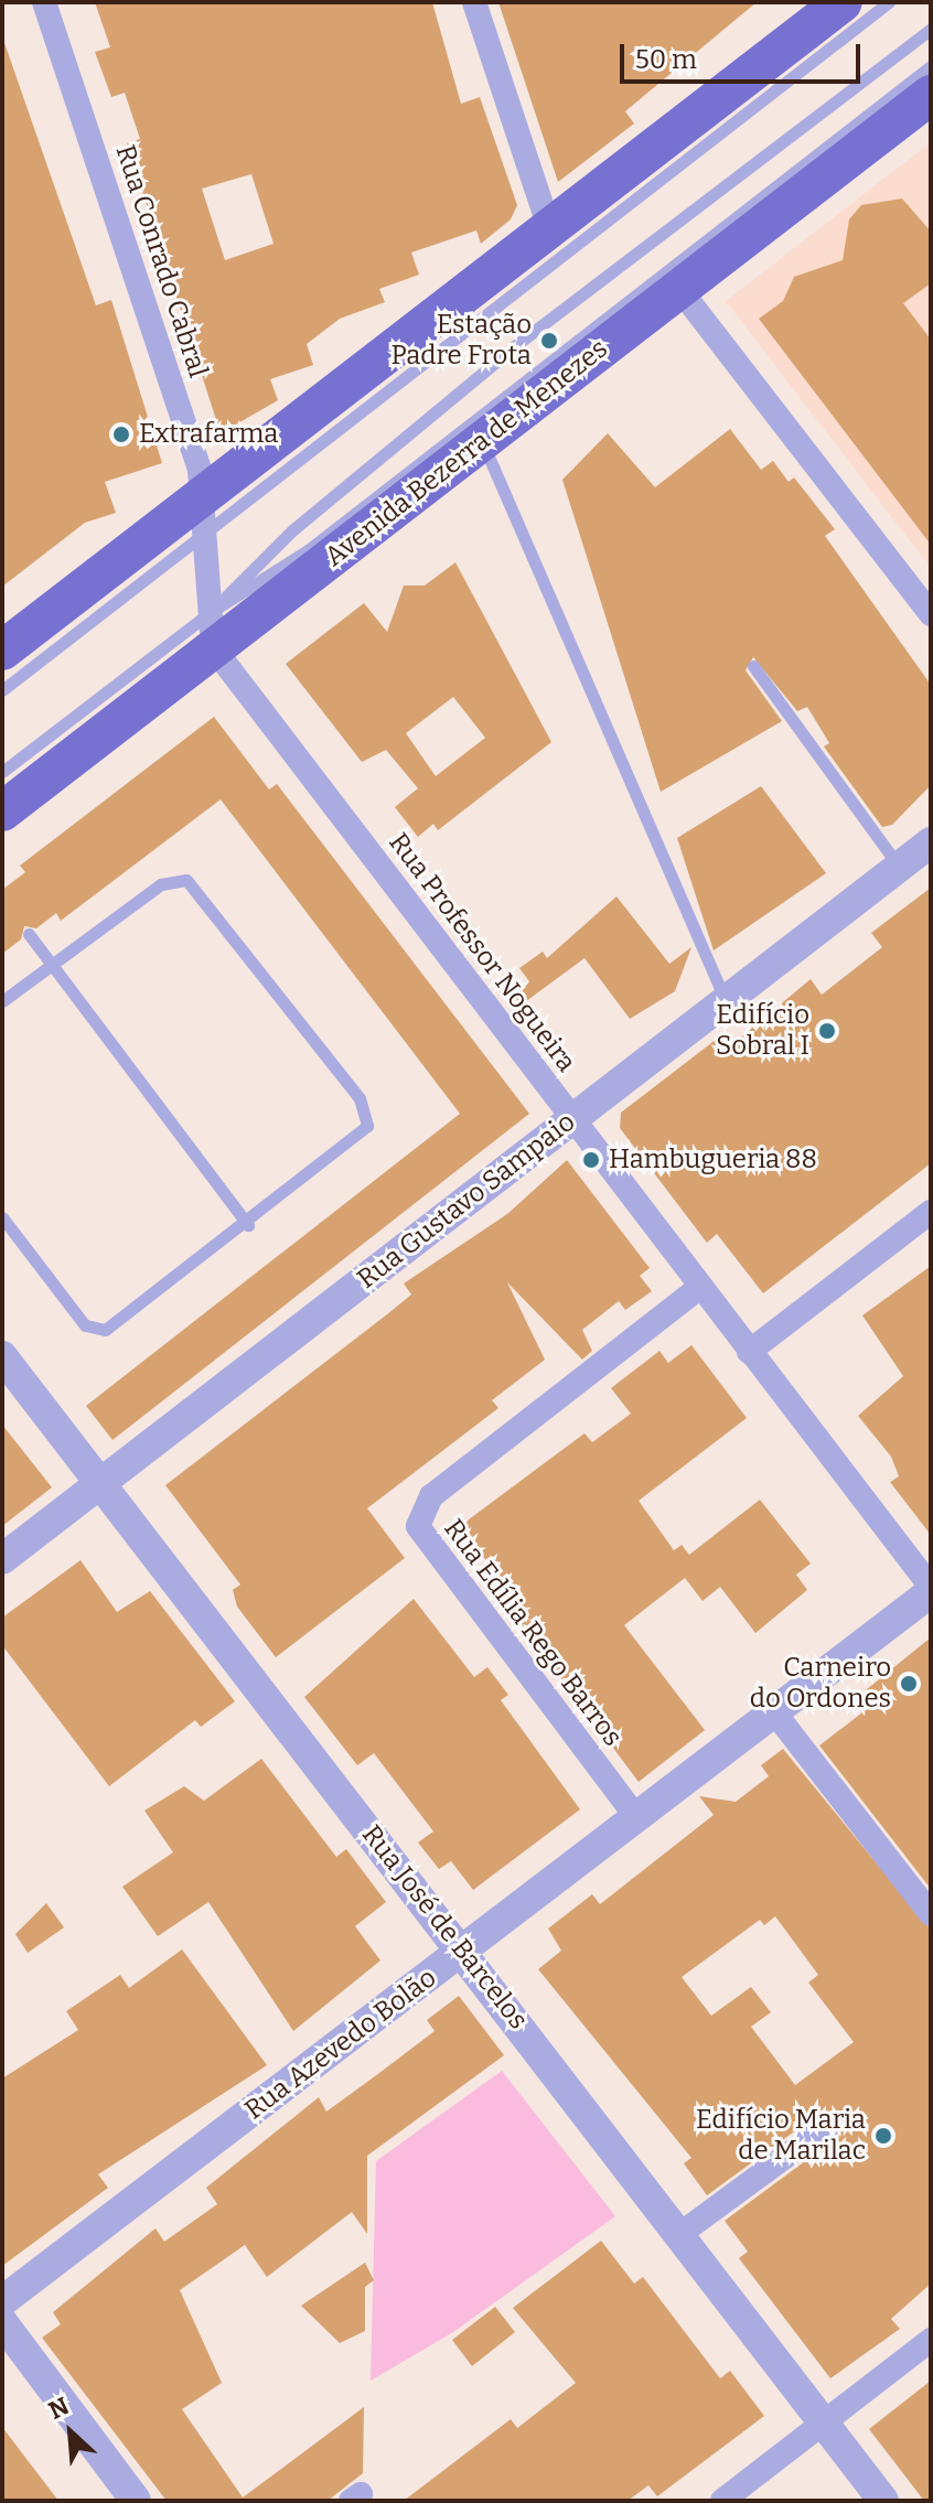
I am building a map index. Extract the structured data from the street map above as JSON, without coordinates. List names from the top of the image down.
{
  "streets": {
    "main road": ["Avenida Bezerra de Menezes"],
    "street": [
      "Rua Conrado Cabral",
      "Rua Professor Nogueira",
      "Rua Gustavo Sampaio",
      "Rua Edília Rego Barros",
      "Rua José de Barcelos",
      "Rua Azevedo Bolão"
    ]
  },
  "crossings": [
    ["Rua Conrado Cabral", "Avenida Bezerra de Menezes"],
    ["Rua Conrado Cabral", "Rua Professor Nogueira"],
    ["Avenida Bezerra de Menezes", "Rua Professor Nogueira"],
    ["Rua Professor Nogueira", "Rua Gustavo Sampaio"],
    ["Rua Professor Nogueira", "Rua Edília Rego Barros"],
    ["Rua Professor Nogueira", "Rua Azevedo Bolão"],
    ["Rua Gustavo Sampaio", "Rua José de Barcelos"],
    ["Rua Edília Rego Barros", "Rua Azevedo Bolão"],
    ["Rua José de Barcelos", "Rua Azevedo Bolão"]
  ],
  "places": [
    "Estação Padre Frota",
    "Extrafarma",
    "Edifício Sobral I",
    "Hambugueria 88",
    "Carneiro do Ordones",
    "Edifício Maria de Marilac"
  ],
  "scale_bar": "50 m",
  "north": "top left"
}
